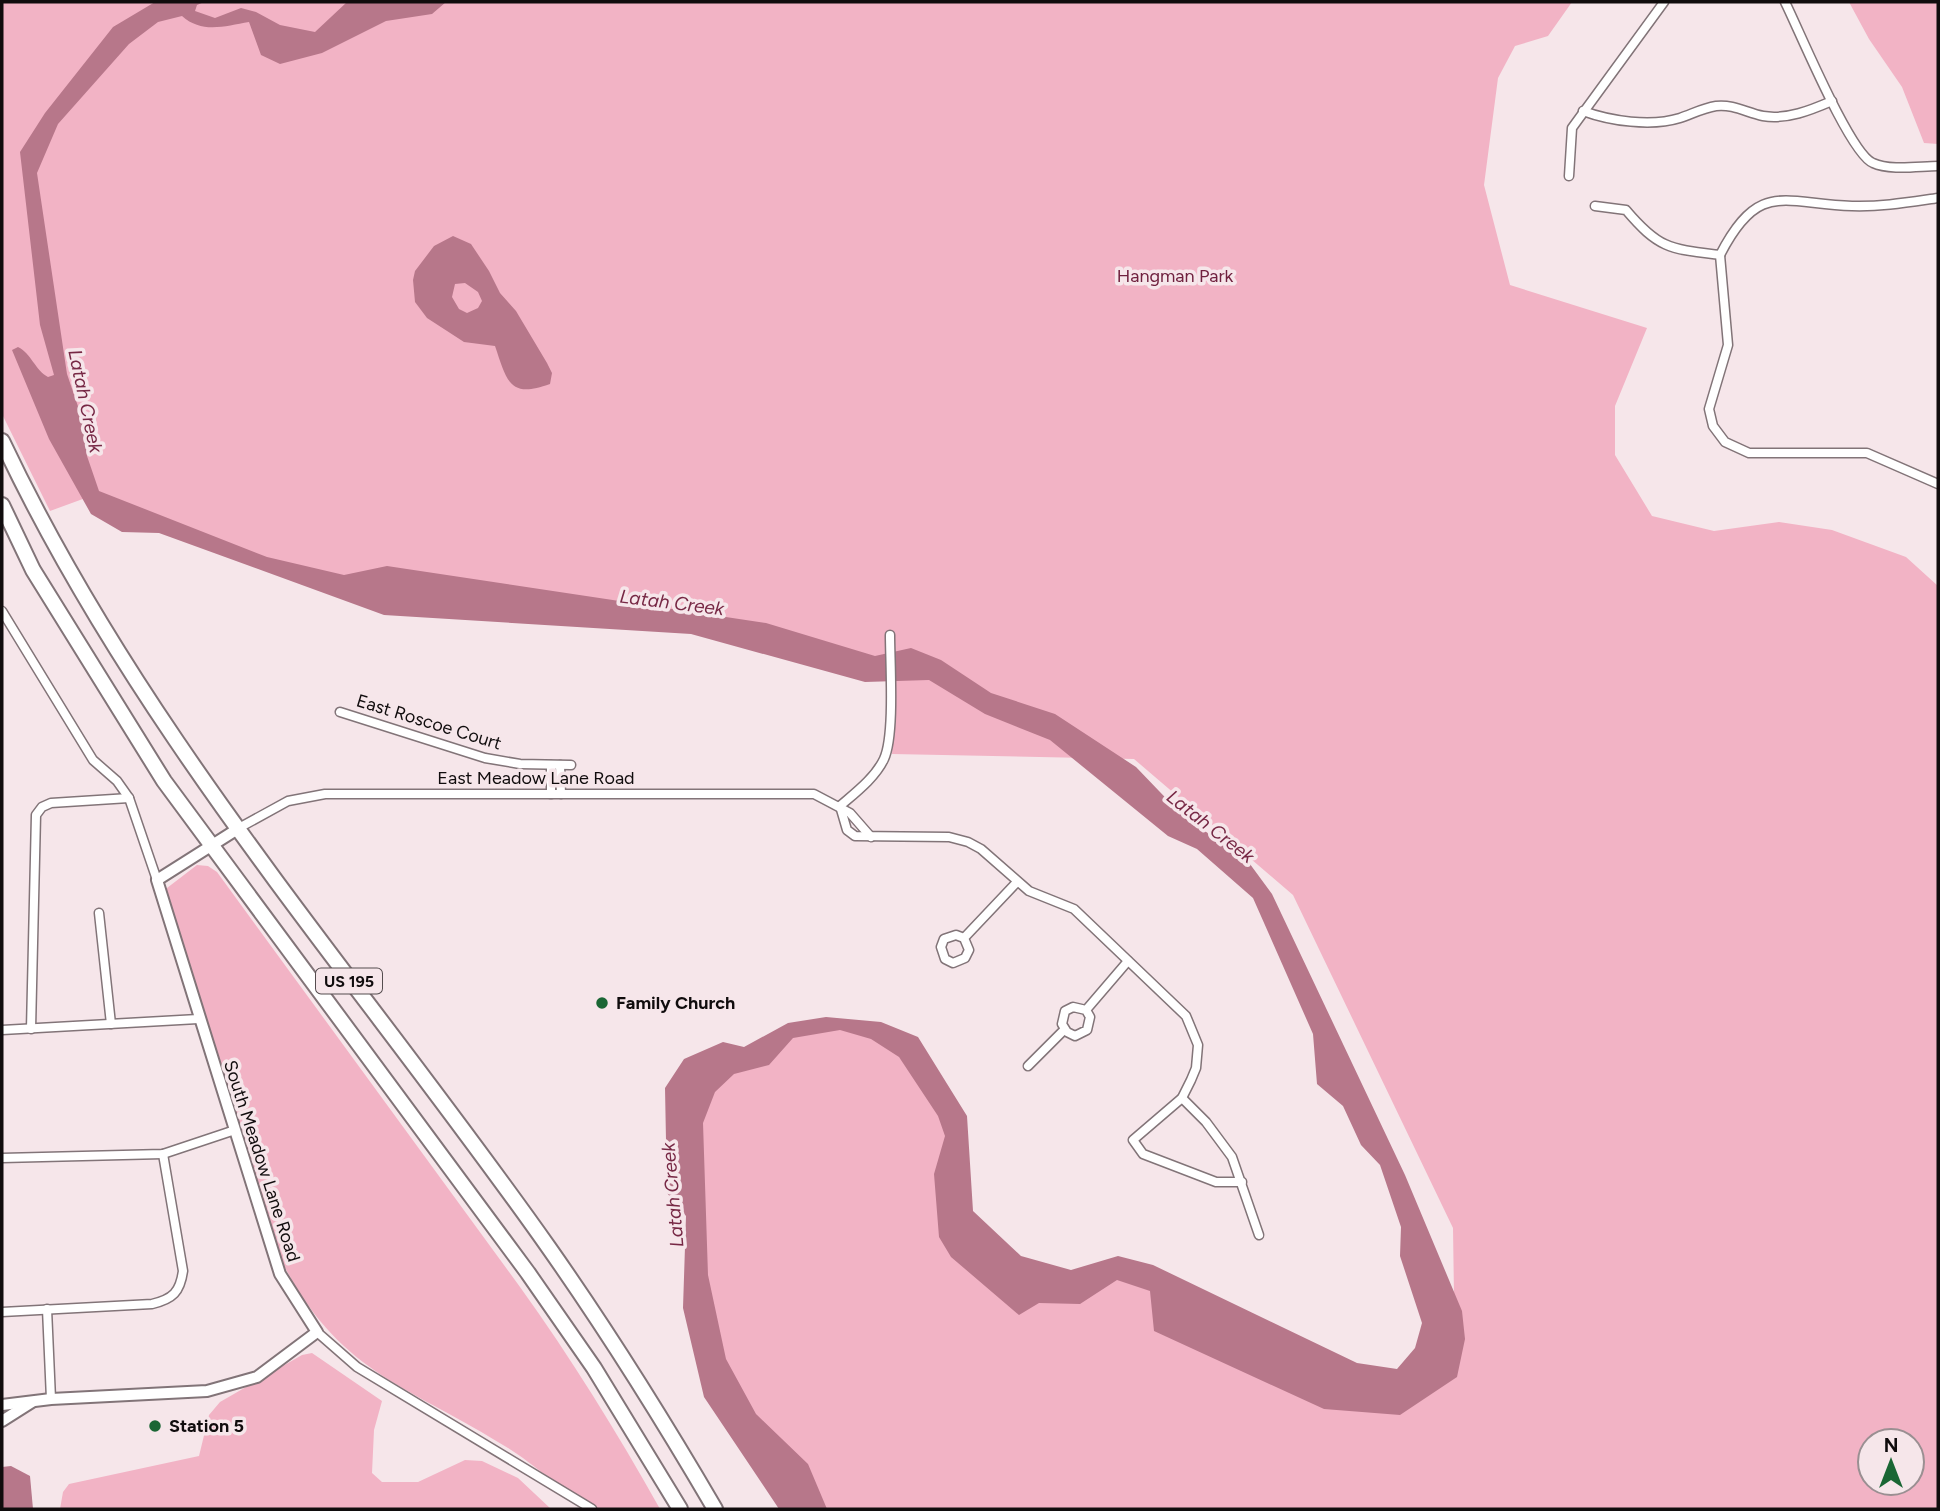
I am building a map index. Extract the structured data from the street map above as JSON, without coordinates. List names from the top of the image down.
{
  "streets": {
    "highway": ["US 195"],
    "street": ["East Roscoe Court", "East Meadow Lane Road", "South Meadow Lane Road"]
  },
  "crossings": [
    ["East Meadow Lane Road", "US 195"]
  ],
  "water": ["Latah Creek"],
  "parks": ["Hangman Park"],
  "places": ["Family Church", "Station 5"],
  "north": "top"
}
